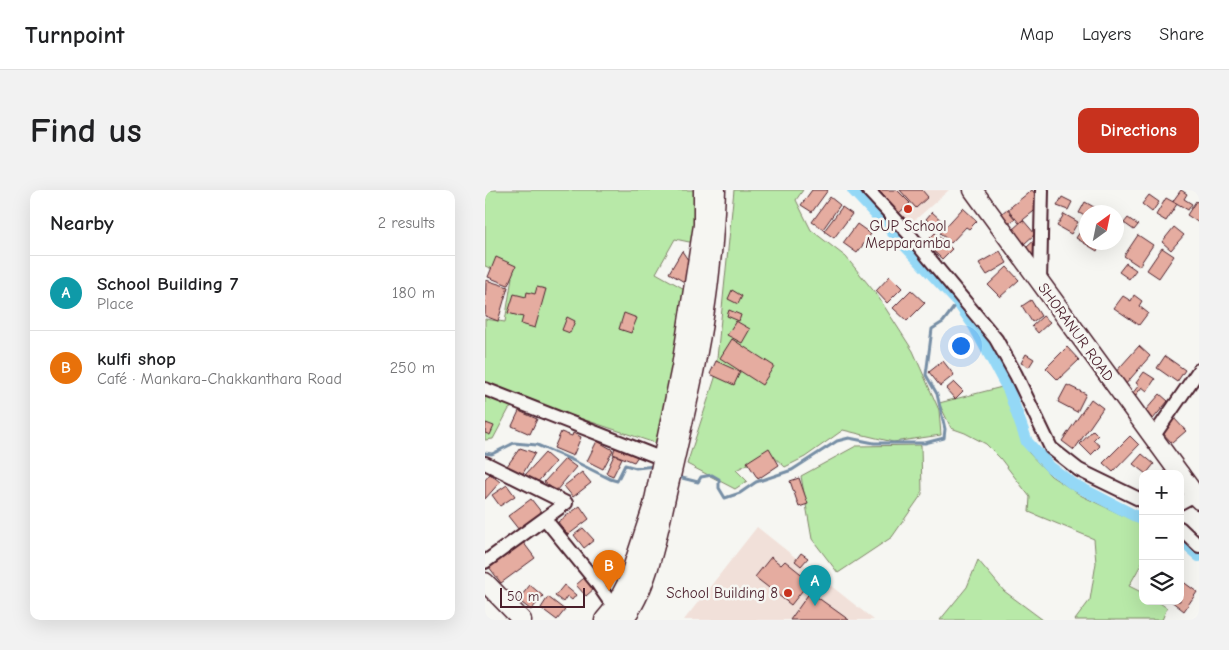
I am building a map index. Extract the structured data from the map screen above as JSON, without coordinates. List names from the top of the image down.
{
  "streets": {
    "main road": ["SHORANUR ROAD"]
  },
  "places": ["GUP School Mepparamba", "School Building 8"],
  "scale_bar": "50 m",
  "north": "top right",
  "page": {
    "header": "Turnpoint",
    "nav": ["Map", "Layers", "Share"],
    "buttons": "Directions",
    "title": "Find us",
    "heading": ["Nearby", "2 results"],
    "list": [
      {
        "mark": "A",
        "name": "School Building 7",
        "note": "Place",
        "value": "180 m"
      },
      {
        "mark": "B",
        "name": "kulfi shop",
        "note": "Café · Mankara-Chakkanthara Road",
        "value": "250 m"
      }
    ],
    "map_buttons": ["+", "−"],
    "pins": ["B", "A"],
    "scale": "50 m"
  }
}
